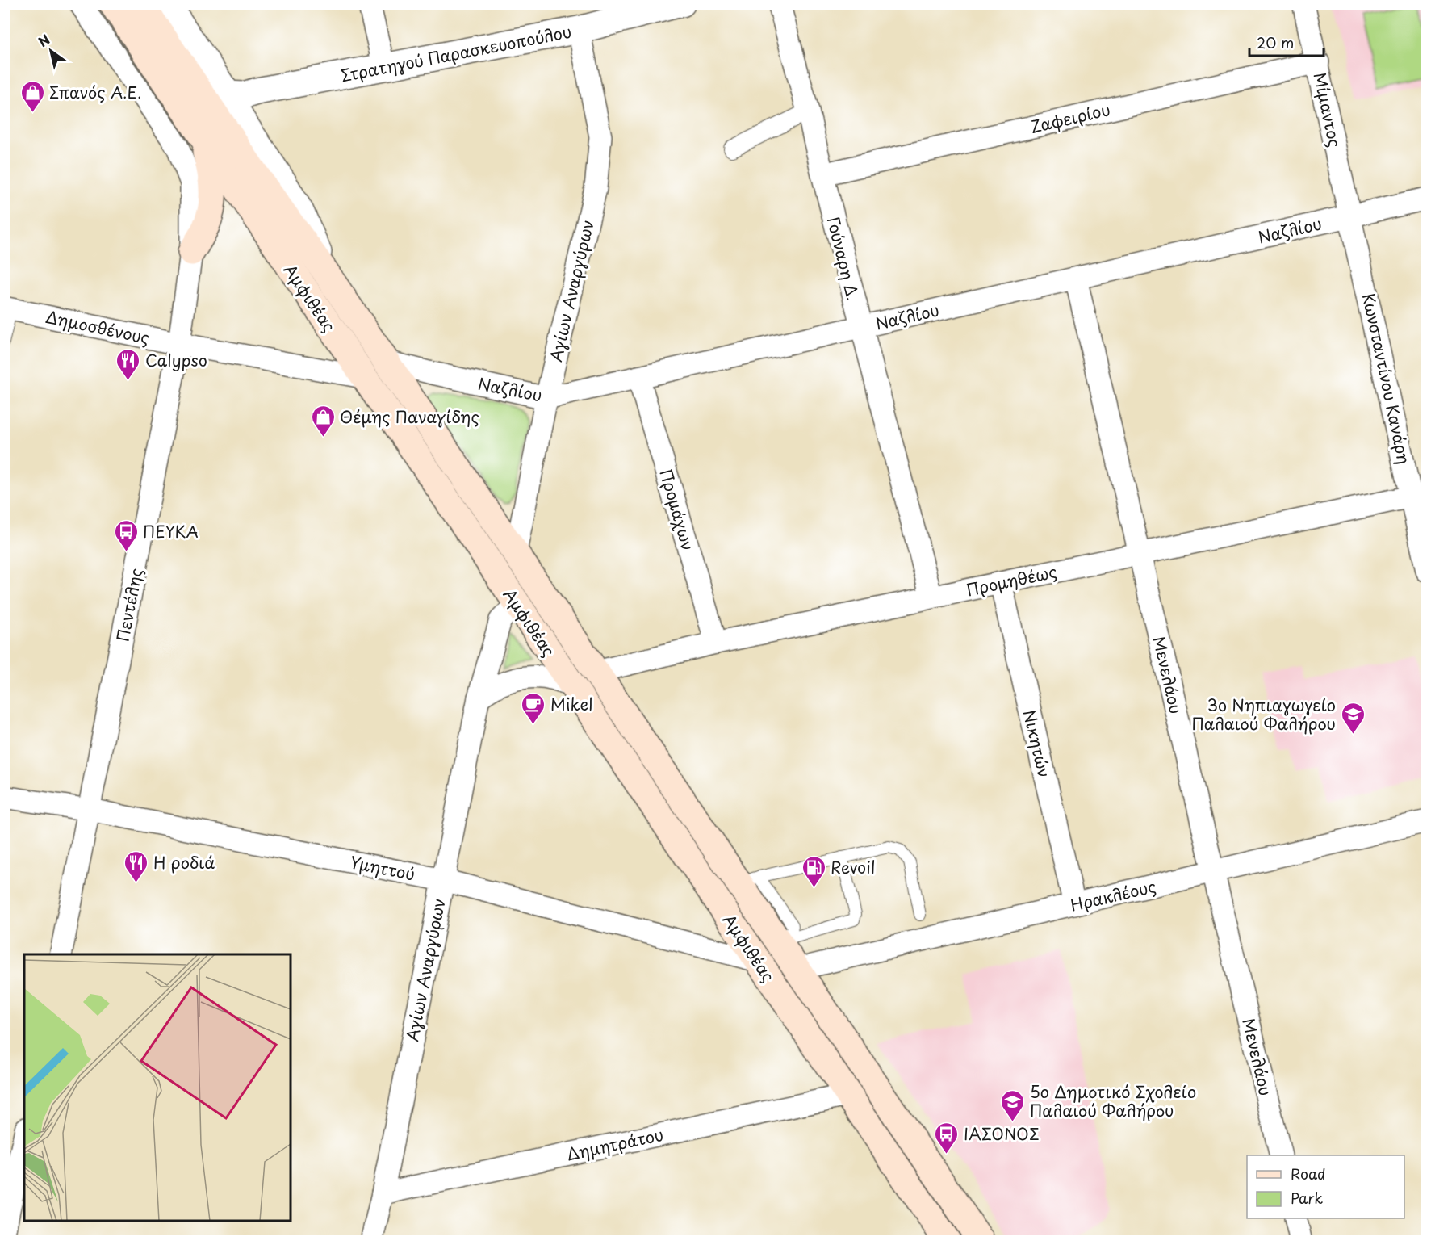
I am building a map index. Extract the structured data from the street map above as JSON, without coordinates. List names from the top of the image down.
{
  "streets": {
    "main road": ["Αμφιθέας"],
    "street": [
      "Στρατηγού Παρασκευοπούλου",
      "Μίμαντος",
      "Ζαφειρίου",
      "Ναζλίου",
      "Γούναρη Δ.",
      "Αγίων Αναργύρων",
      "Δημοσθένους",
      "Κωνσταντίνου Κανάρη",
      "Προμάχων",
      "Προμηθέως",
      "Πεντέλης",
      "Μενελάου",
      "Νικητών",
      "Υμηττού",
      "Ηρακλέους",
      "Δημητράτου"
    ]
  },
  "crossings": [
    ["Στρατηγού Παρασκευοπούλου", "Αγίων Αναργύρων"],
    ["Στρατηγού Παρασκευοπούλου", "Αμφιθέας"],
    ["Μίμαντος", "Ζαφειρίου"],
    ["Μίμαντος", "Ναζλίου"],
    ["Μίμαντος", "Κωνσταντίνου Κανάρη"],
    ["Ζαφειρίου", "Γούναρη Δ."],
    ["Ναζλίου", "Γούναρη Δ."],
    ["Ναζλίου", "Αγίων Αναργύρων"],
    ["Ναζλίου", "Αμφιθέας"],
    ["Ναζλίου", "Κωνσταντίνου Κανάρη"],
    ["Ναζλίου", "Προμάχων"],
    ["Ναζλίου", "Μενελάου"],
    ["Γούναρη Δ.", "Προμηθέως"],
    ["Αγίων Αναργύρων", "Αμφιθέας"],
    ["Αγίων Αναργύρων", "Υμηττού"],
    ["Αγίων Αναργύρων", "Δημητράτου"],
    ["Αμφιθέας", "Δημοσθένους"],
    ["Αμφιθέας", "Προμηθέως"],
    ["Αμφιθέας", "Υμηττού"],
    ["Αμφιθέας", "Ηρακλέους"],
    ["Αμφιθέας", "Δημητράτου"],
    ["Δημοσθένους", "Πεντέλης"],
    ["Κωνσταντίνου Κανάρη", "Προμηθέως"],
    ["Προμάχων", "Προμηθέως"],
    ["Προμηθέως", "Μενελάου"],
    ["Προμηθέως", "Νικητών"],
    ["Πεντέλης", "Υμηττού"],
    ["Μενελάου", "Ηρακλέους"],
    ["Νικητών", "Ηρακλέους"]
  ],
  "places": {
    "shop": ["Σπανός Α.Ε.", "Θέμης Παναγίδης"],
    "restaurant": ["Calypso", "Η ροδιά"],
    "bus stop": ["ΠΕΥΚΑ", "ΙΑΣΟΝΟΣ"],
    "cafe": ["Mikel"],
    "school or university": ["3ο Νηπιαγωγείο Παλαιού Φαλήρου", "5ο Δημοτικό Σχολείο Παλαιού Φαλήρου"],
    "fuel station": ["Revoil"]
  },
  "legend": ["Road", "Park"],
  "scale_bar": "20 m",
  "north": "top left"
}
